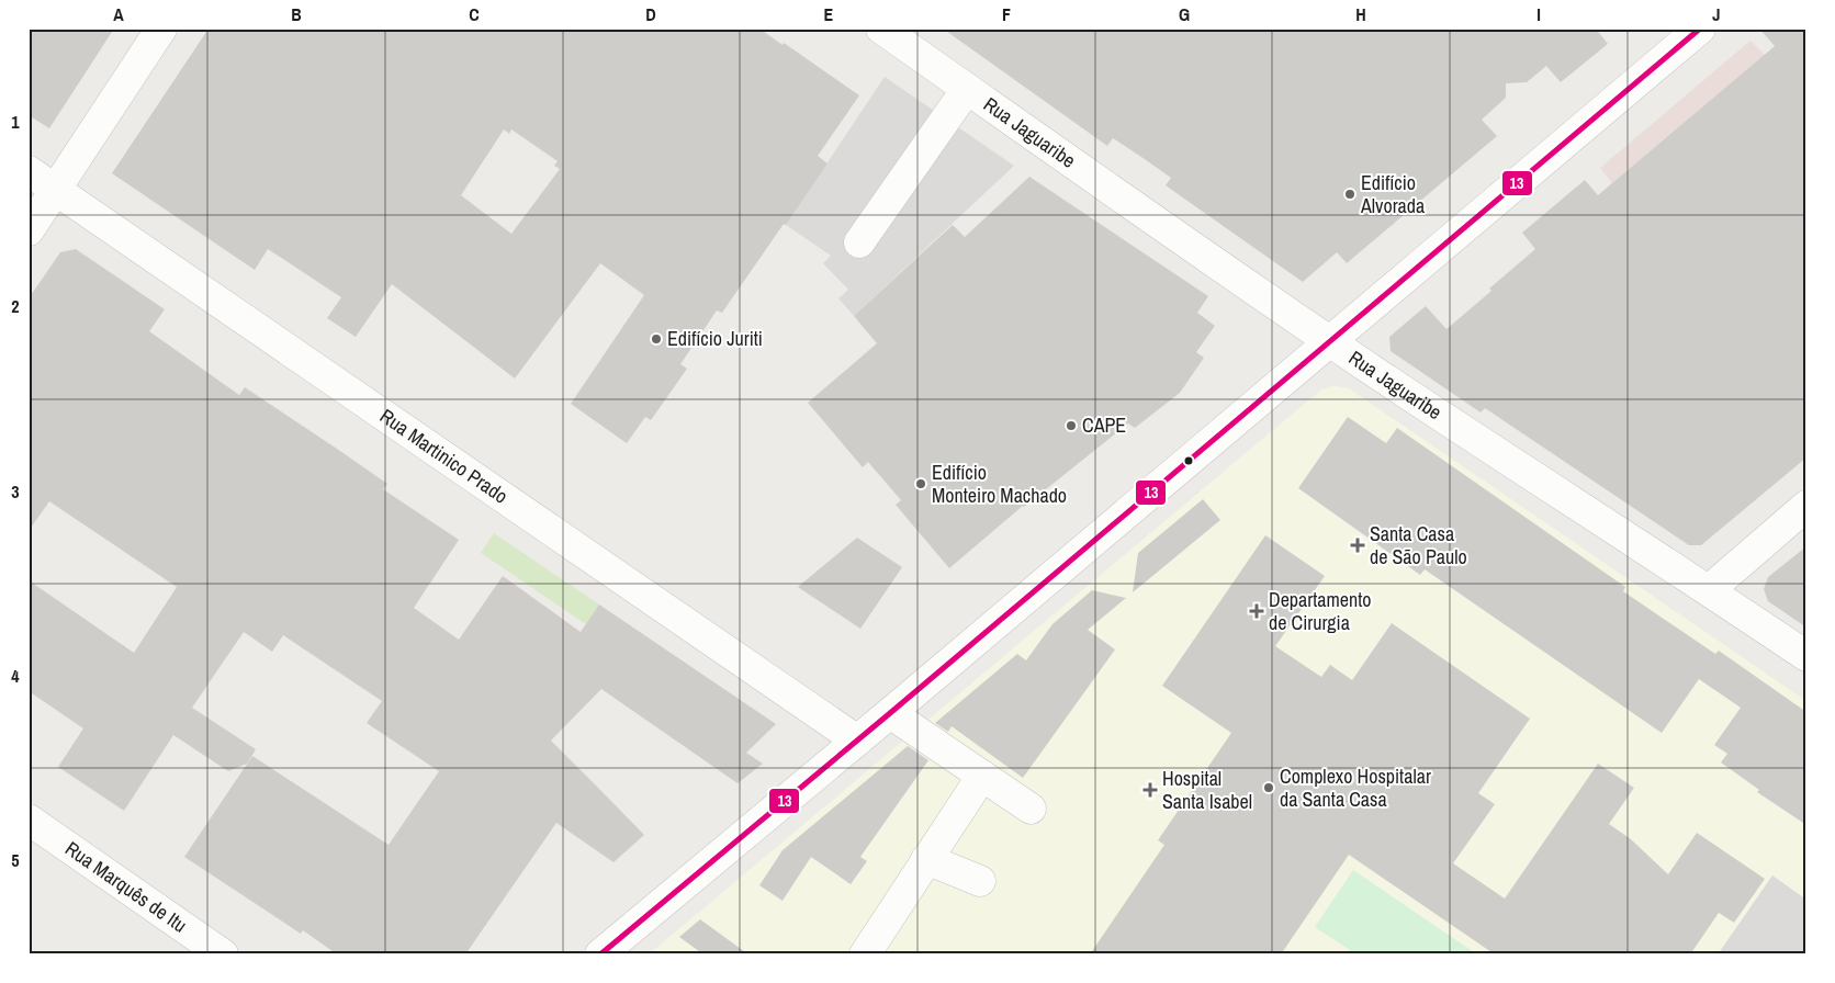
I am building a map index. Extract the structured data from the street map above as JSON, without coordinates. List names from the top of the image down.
{
  "streets": {
    "street": ["Rua Jaguaribe", "Rua Martinico Prado", "Rua Marquês de Itu"]
  },
  "places": {
    "other": [
      "Edifício Alvorada",
      "Edifício Juriti",
      "CAPE",
      "Edifício Monteiro Machado",
      "Complexo Hospitalar da Santa Casa"
    ],
    "health": ["Santa Casa de São Paulo", "Departamento de Cirurgia", "Hospital Santa Isabel"]
  },
  "lines": ["transit line 13"],
  "grid": {
    "columns": [
      "A",
      "B",
      "C",
      "D",
      "E",
      "F",
      "G",
      "H",
      "I",
      "J"
    ],
    "rows": [
      "1",
      "2",
      "3",
      "4",
      "5"
    ]
  }
}
